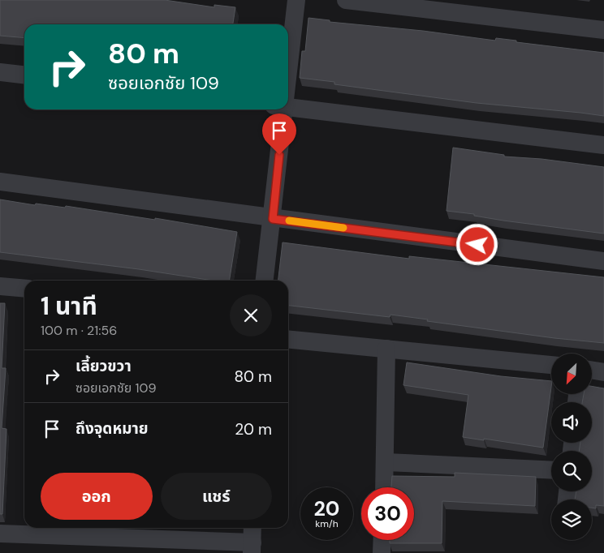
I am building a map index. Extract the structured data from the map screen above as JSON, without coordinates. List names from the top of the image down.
{
  "north": "bottom left",
  "page": {
    "turn": ["80 m", "ซอยเอกชัย 109"],
    "heading": ["1 นาที", "100 m · 21:56"],
    "list": [
      {
        "name": "เลี้ยวขวา",
        "note": "ซอยเอกชัย 109",
        "value": "80 m"
      },
      {
        "name": "ถึงจุดหมาย",
        "value": "20 m"
      }
    ],
    "buttons": ["ออก", "แชร์"],
    "speed": "20 km/h",
    "limit": "30"
  }
}
